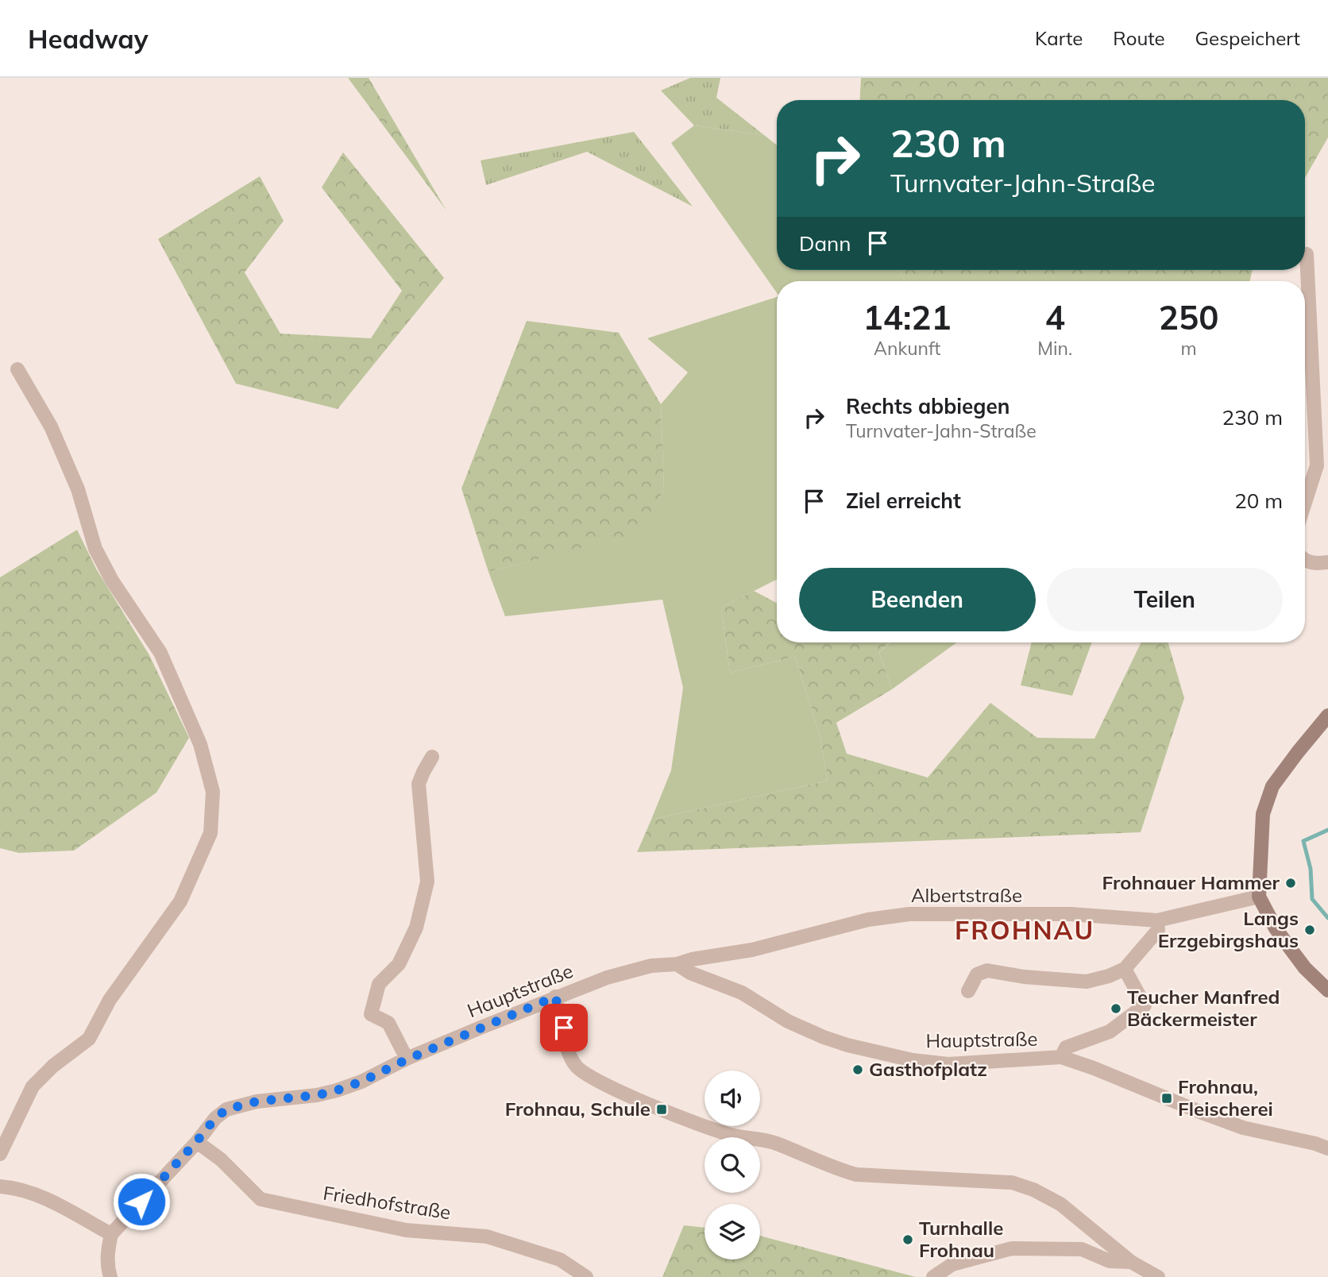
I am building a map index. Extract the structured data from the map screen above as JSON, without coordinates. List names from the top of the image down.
{
  "streets": {
    "street": ["Albertstraße", "Hauptstraße", "Friedhofstraße"]
  },
  "crossings": [
    ["Albertstraße", "Hauptstraße"],
    ["Hauptstraße", "Friedhofstraße"]
  ],
  "districts": ["FROHNAU"],
  "places": {
    "other": [
      "Frohnauer Hammer",
      "Langs Erzgebirgshaus",
      "Teucher Manfred Bäckermeister",
      "Gasthofplatz",
      "Turnhalle Frohnau"
    ],
    "transit": ["Frohnau, Fleischerei", "Frohnau, Schule"]
  },
  "page": {
    "header": "Headway",
    "nav": ["Karte", "Route", "Gespeichert"],
    "turn": ["230 m", "Turnvater-Jahn-Straße"],
    "then": "Dann",
    "eta": [
      "14:21",
      "Ankunft",
      "4",
      "Min.",
      "250",
      "m"
    ],
    "list": [
      {
        "name": "Rechts abbiegen",
        "note": "Turnvater-Jahn-Straße",
        "value": "230 m"
      },
      {
        "name": "Ziel erreicht",
        "value": "20 m"
      }
    ],
    "buttons": ["Beenden", "Teilen"]
  }
}
